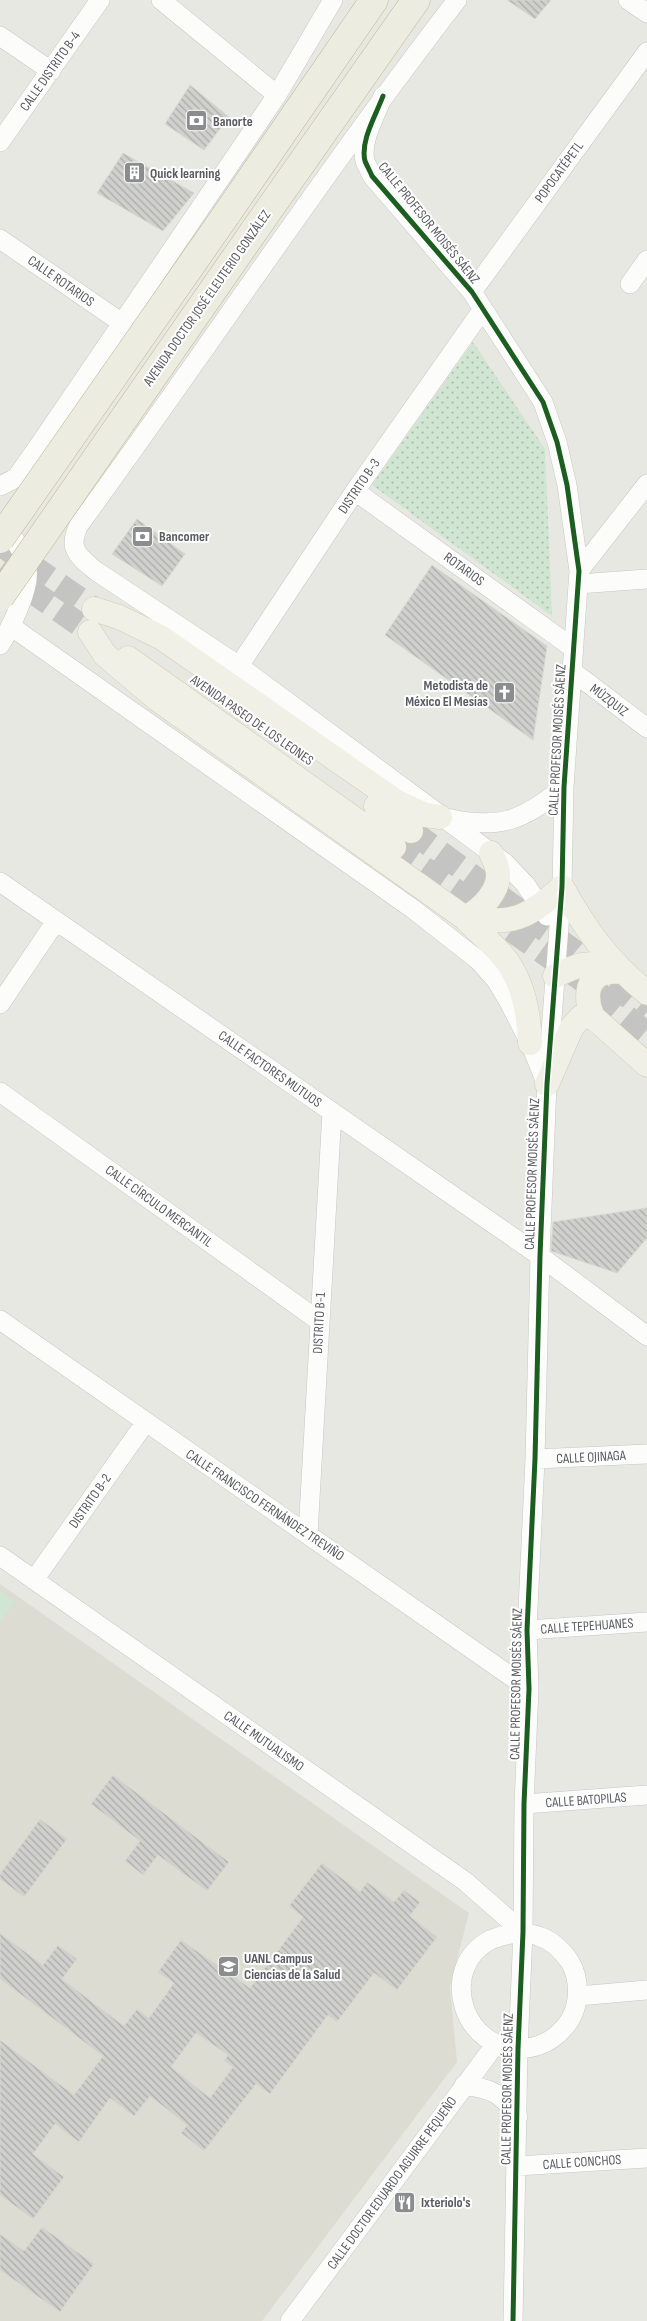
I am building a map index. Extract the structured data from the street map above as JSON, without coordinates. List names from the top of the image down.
{
  "streets": {
    "highway": ["AVENIDA DOCTOR JOSÉ ELEUTERIO GONZÁLEZ"],
    "main road": ["AVENIDA PASEO DE LOS LEONES"],
    "street": [
      "CALLE DISTRITO B-4",
      "POPOCATÉPETL",
      "CALLE PROFESOR MOISÉS SÁENZ",
      "CALLE ROTARIOS",
      "DISTRITO B-3",
      "ROTARIOS",
      "MÚZQUIZ",
      "CALLE FACTORES MUTUOS",
      "CALLE CÍRCULO MERCANTIL",
      "DISTRITO B-1",
      "CALLE OJINAGA",
      "DISTRITO B-2",
      "CALLE FRANCISCO FERNÁNDEZ TREVIÑO",
      "CALLE TEPEHUANES",
      "CALLE MUTUALISMO",
      "CALLE BATOPILAS",
      "CALLE CONCHOS",
      "CALLE DOCTOR EDUARDO AGUIRRE PEQUEÑO"
    ]
  },
  "crossings": [
    ["POPOCATÉPETL", "CALLE PROFESOR MOISÉS SÁENZ"],
    ["CALLE PROFESOR MOISÉS SÁENZ", "DISTRITO B-3"],
    ["CALLE PROFESOR MOISÉS SÁENZ", "ROTARIOS"],
    ["CALLE PROFESOR MOISÉS SÁENZ", "MÚZQUIZ"],
    ["CALLE PROFESOR MOISÉS SÁENZ", "CALLE FACTORES MUTUOS"],
    ["CALLE PROFESOR MOISÉS SÁENZ", "CALLE OJINAGA"],
    ["CALLE PROFESOR MOISÉS SÁENZ", "CALLE FRANCISCO FERNÁNDEZ TREVIÑO"],
    ["CALLE PROFESOR MOISÉS SÁENZ", "CALLE TEPEHUANES"],
    ["CALLE PROFESOR MOISÉS SÁENZ", "CALLE MUTUALISMO"],
    ["CALLE PROFESOR MOISÉS SÁENZ", "CALLE BATOPILAS"],
    ["CALLE PROFESOR MOISÉS SÁENZ", "CALLE CONCHOS"],
    ["DISTRITO B-3", "ROTARIOS"],
    ["CALLE FACTORES MUTUOS", "DISTRITO B-1"],
    ["CALLE CÍRCULO MERCANTIL", "DISTRITO B-1"],
    ["DISTRITO B-1", "CALLE FRANCISCO FERNÁNDEZ TREVIÑO"],
    ["DISTRITO B-2", "CALLE FRANCISCO FERNÁNDEZ TREVIÑO"],
    ["DISTRITO B-2", "CALLE MUTUALISMO"]
  ],
  "places": {
    "bank": ["Banorte", "Bancomer"],
    "building": ["Quick learning"],
    "church": ["Metodista de México El Mesías"],
    "school or university": ["UANL Campus Ciencias de la Salud"],
    "restaurant": ["Ixteriolo's"]
  }
}
